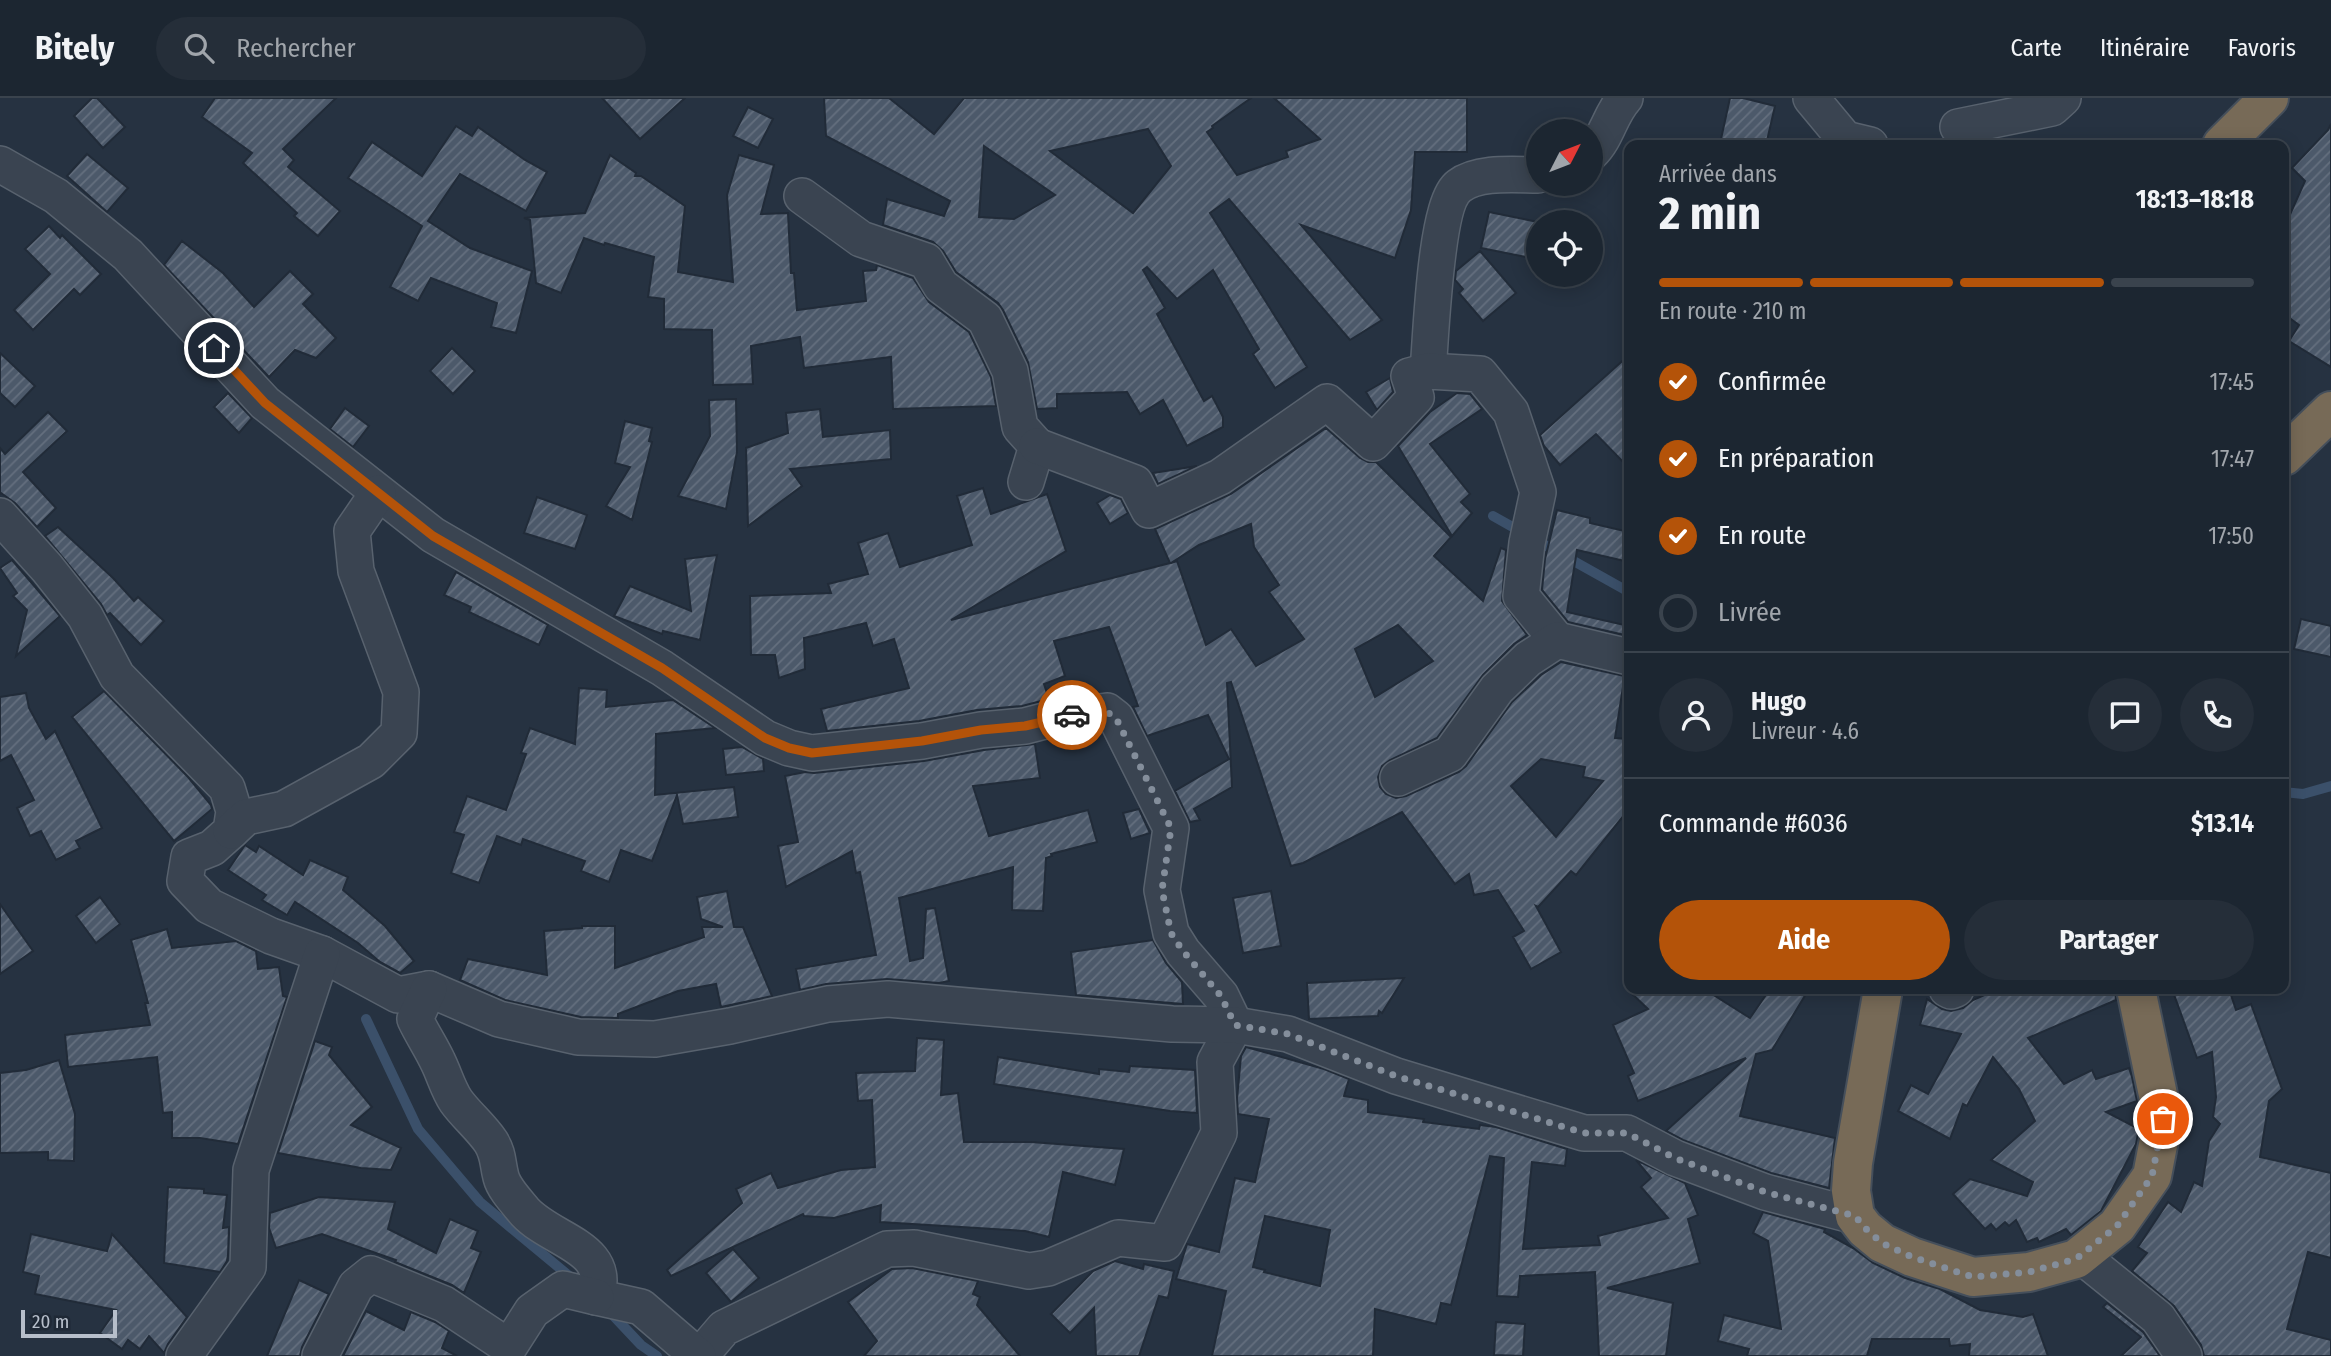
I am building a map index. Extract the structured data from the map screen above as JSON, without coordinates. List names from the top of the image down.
{
  "scale_bar": "20 m",
  "north": "top right",
  "page": {
    "header": "Bitely",
    "search": "Rechercher",
    "nav": ["Carte", "Itinéraire", "Favoris"],
    "heading": ["2 min", "Arrivée dans", "18:13–18:18"],
    "panel": [
      "Hugo",
      "Livreur · 4.6",
      "Commande #6036",
      "$13.14"
    ],
    "bar": "En route · 210 m",
    "list": [
      ["Confirmée", "17:45"],
      ["En préparation", "17:47"],
      ["En route", "17:50"],
      "Livrée"
    ],
    "buttons": ["Aide", "Partager"],
    "scale": "20 m"
  }
}
